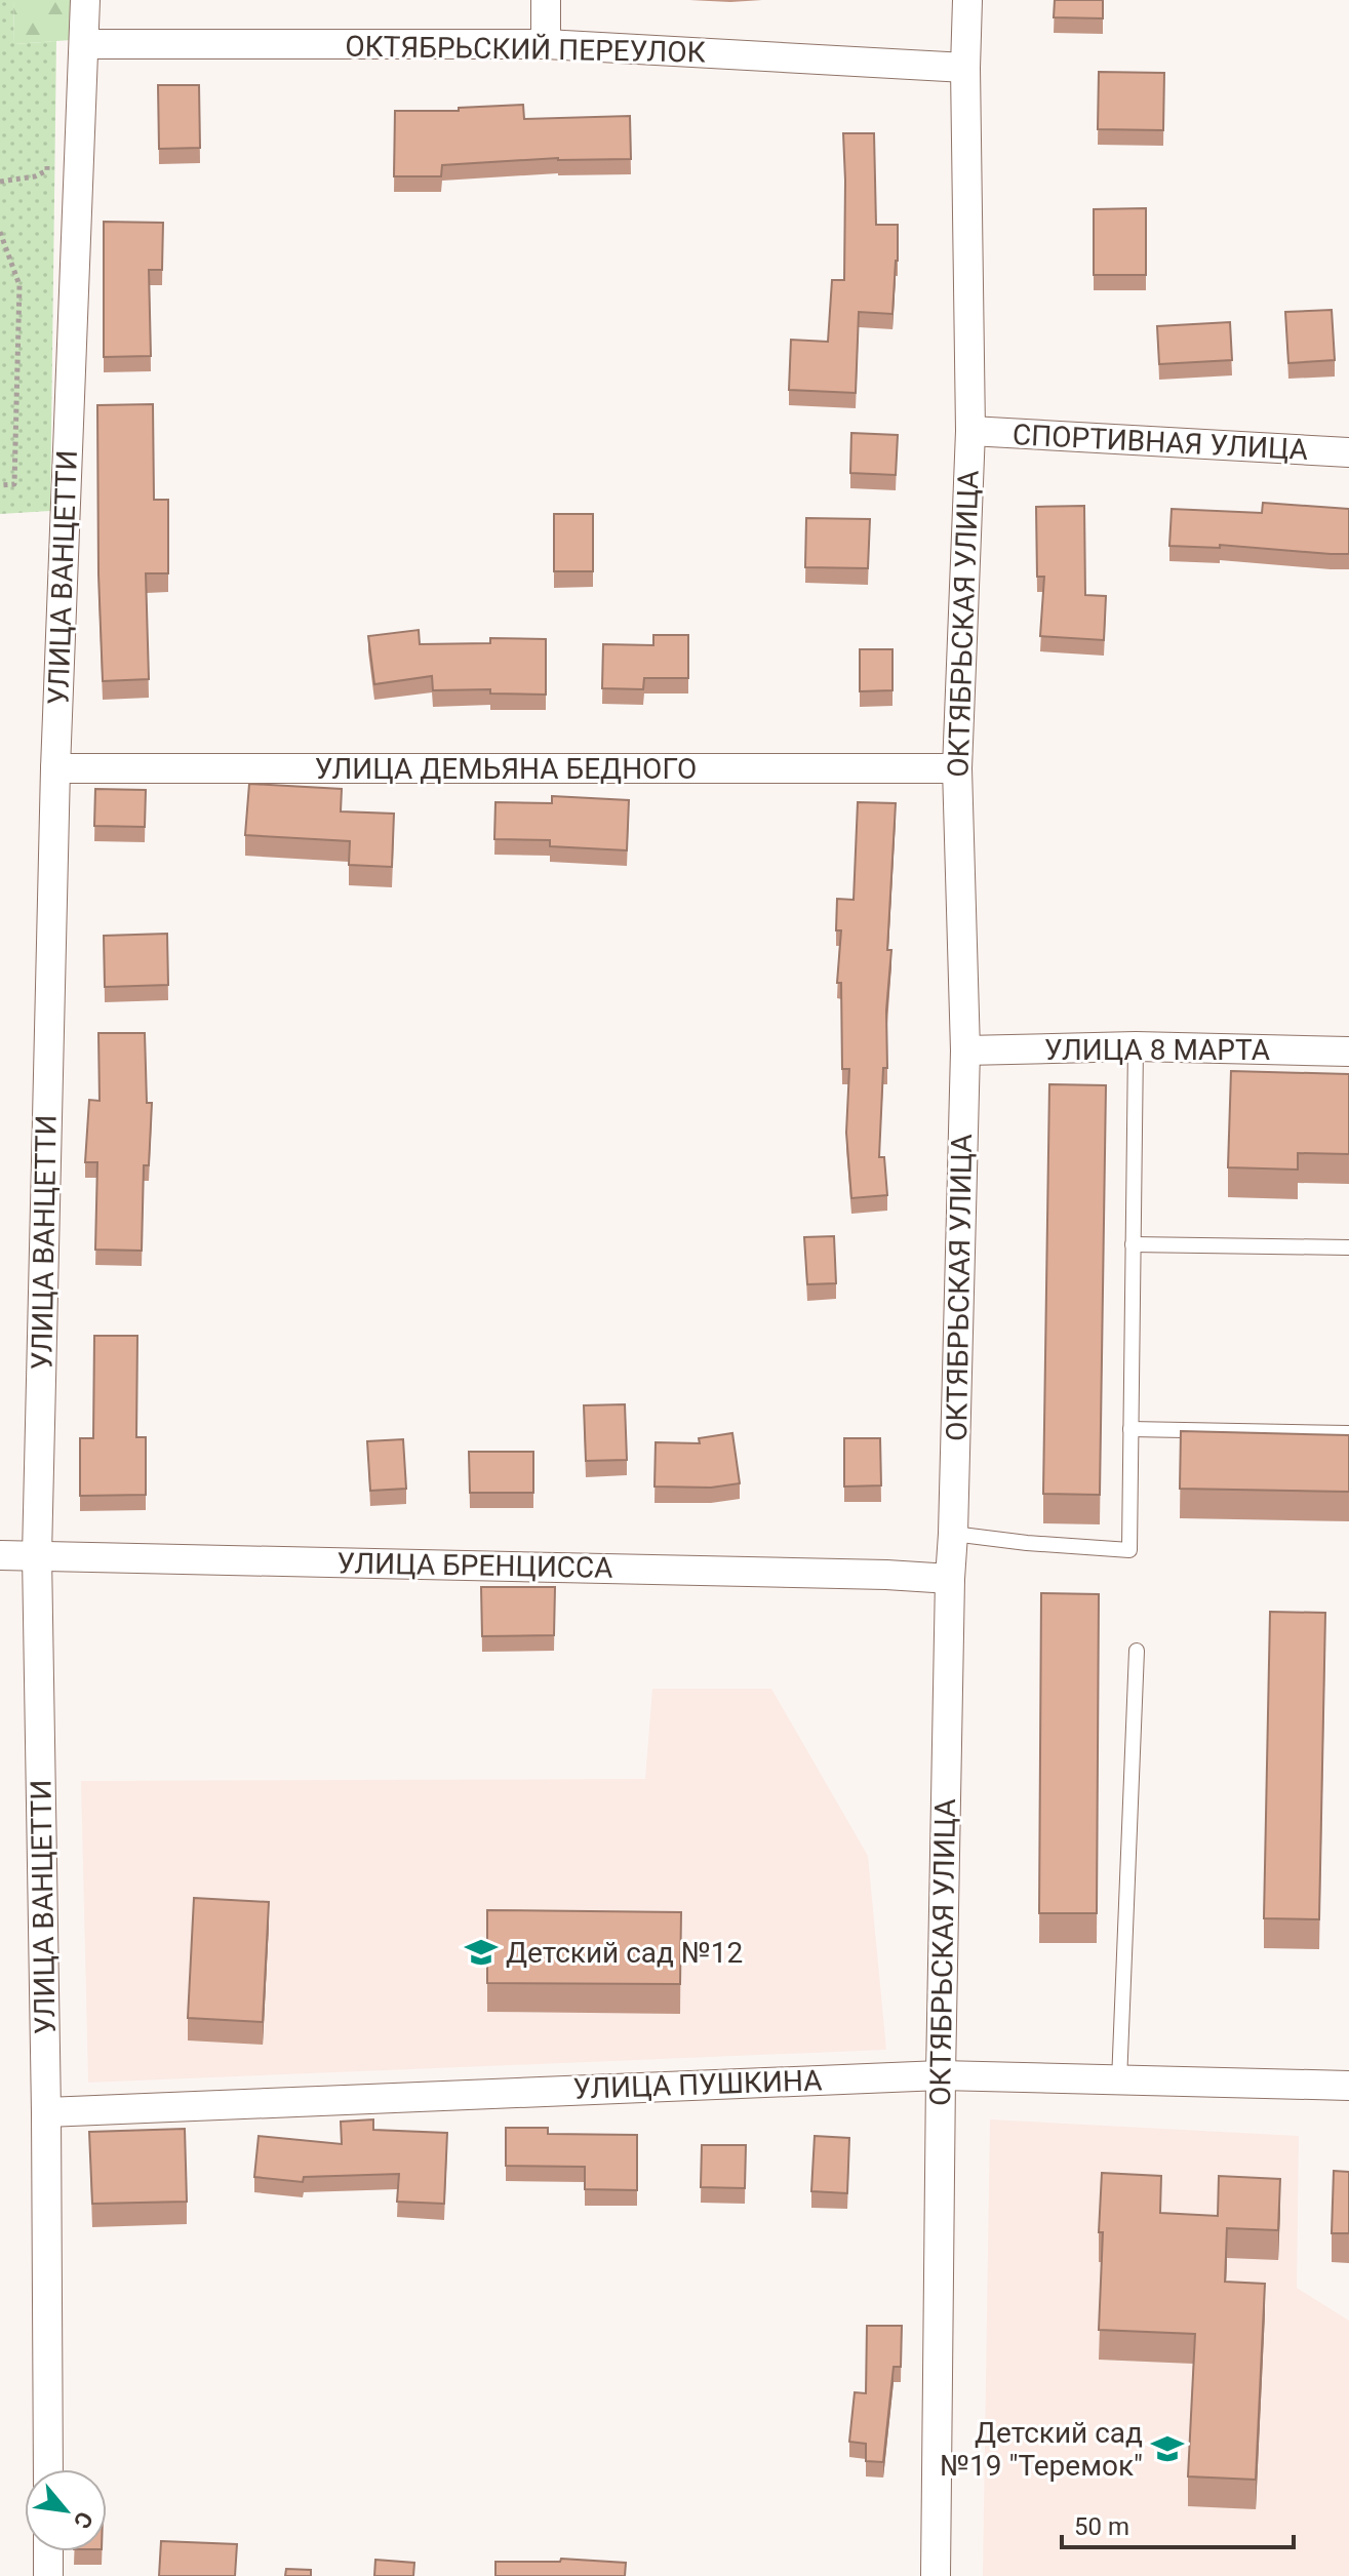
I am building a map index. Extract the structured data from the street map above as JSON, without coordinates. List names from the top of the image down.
{
  "streets": {
    "street": [
      "ОКТЯБРЬСКИЙ ПЕРЕУЛОК",
      "СПОРТИВНАЯ УЛИЦА",
      "УЛИЦА ВАНЦЕТТИ",
      "ОКТЯБРЬСКАЯ УЛИЦА",
      "УЛИЦА ДЕМЬЯНА БЕДНОГО",
      "УЛИЦА 8 МАРТА",
      "УЛИЦА БРЕНЦИССА",
      "УЛИЦА ПУШКИНА"
    ]
  },
  "crossings": [
    ["ОКТЯБРЬСКИЙ ПЕРЕУЛОК", "УЛИЦА ВАНЦЕТТИ"],
    ["ОКТЯБРЬСКИЙ ПЕРЕУЛОК", "ОКТЯБРЬСКАЯ УЛИЦА"],
    ["СПОРТИВНАЯ УЛИЦА", "ОКТЯБРЬСКАЯ УЛИЦА"],
    ["УЛИЦА ВАНЦЕТТИ", "УЛИЦА ДЕМЬЯНА БЕДНОГО"],
    ["УЛИЦА ВАНЦЕТТИ", "УЛИЦА БРЕНЦИССА"],
    ["УЛИЦА ВАНЦЕТТИ", "УЛИЦА ПУШКИНА"],
    ["ОКТЯБРЬСКАЯ УЛИЦА", "УЛИЦА ДЕМЬЯНА БЕДНОГО"],
    ["ОКТЯБРЬСКАЯ УЛИЦА", "УЛИЦА 8 МАРТА"],
    ["ОКТЯБРЬСКАЯ УЛИЦА", "УЛИЦА БРЕНЦИССА"],
    ["ОКТЯБРЬСКАЯ УЛИЦА", "УЛИЦА ПУШКИНА"]
  ],
  "places": {
    "school or university": ["Детский сад №12", "Детский сад №19 \"Теремок\""]
  },
  "scale_bar": "50 m",
  "north": "bottom right"
}
